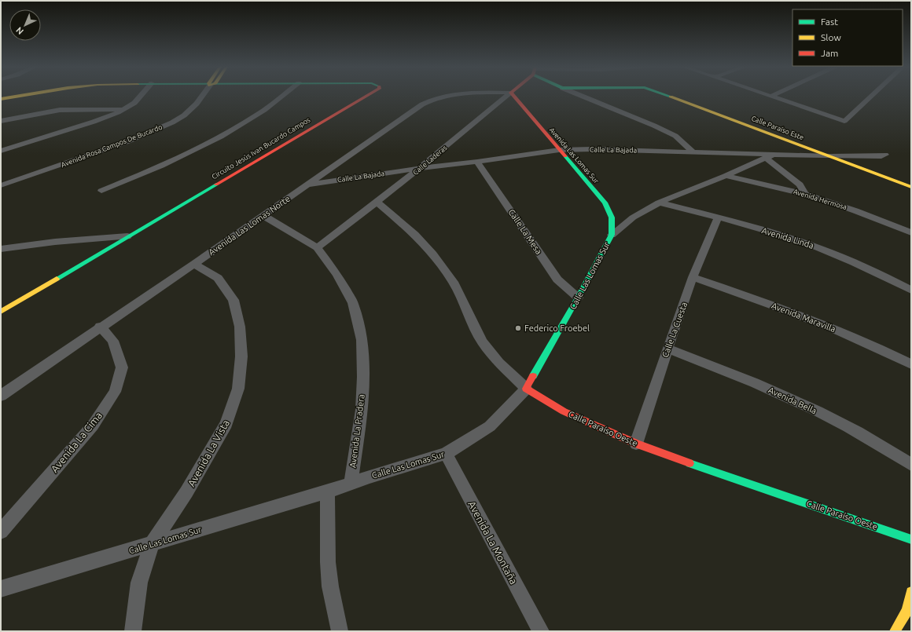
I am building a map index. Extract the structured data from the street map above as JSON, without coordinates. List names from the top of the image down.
{
  "streets": {
    "street": [
      "Calle Paraíso Este",
      "Avenida Rosa Campos De Bucardo",
      "Circuito Jesús Ivan Bucardo Campos",
      "Calle La Bajada",
      "Avenida Las Lomas Sur",
      "Calle Laderas",
      "Avenida Hermosa",
      "Avenida Las Lomas Norte",
      "Calle La Mesa",
      "Avenida Linda",
      "Calle Las Lomas Sur",
      "Avenida Maravilla",
      "Calle La Cuesta",
      "Avenida Bella",
      "Calle Paraíso Oeste",
      "Avenida La Pradera",
      "Avenida La Cima",
      "Avenida La Vista",
      "Avenida La Montaña"
    ]
  },
  "crossings": [
    ["Calle Paraíso Este", "Calle La Bajada"],
    ["Calle La Bajada", "Avenida Las Lomas Sur"],
    ["Calle La Bajada", "Calle Laderas"],
    ["Calle La Bajada", "Avenida Las Lomas Norte"],
    ["Calle La Bajada", "Calle La Mesa"],
    ["Calle La Bajada", "Calle Las Lomas Sur"],
    ["Avenida Las Lomas Sur", "Calle Las Lomas Sur"],
    ["Calle Laderas", "Calle Paraíso Oeste"],
    ["Calle Laderas", "Avenida La Pradera"],
    ["Avenida Hermosa", "Calle Las Lomas Sur"],
    ["Avenida Las Lomas Norte", "Avenida La Pradera"],
    ["Avenida Las Lomas Norte", "Avenida La Cima"],
    ["Avenida Las Lomas Norte", "Avenida La Vista"],
    ["Calle La Mesa", "Calle Las Lomas Sur"],
    ["Avenida Linda", "Calle Las Lomas Sur"],
    ["Avenida Linda", "Calle La Cuesta"],
    ["Calle Las Lomas Sur", "Calle Paraíso Oeste"],
    ["Calle Las Lomas Sur", "Avenida La Pradera"],
    ["Calle Las Lomas Sur", "Avenida La Vista"],
    ["Calle Las Lomas Sur", "Avenida La Montaña"],
    ["Avenida Maravilla", "Calle La Cuesta"],
    ["Calle La Cuesta", "Avenida Bella"],
    ["Calle La Cuesta", "Calle Paraíso Oeste"]
  ],
  "places": ["Federico Froebel"],
  "legend": ["Fast", "Slow", "Jam"],
  "north": "bottom left"
}
